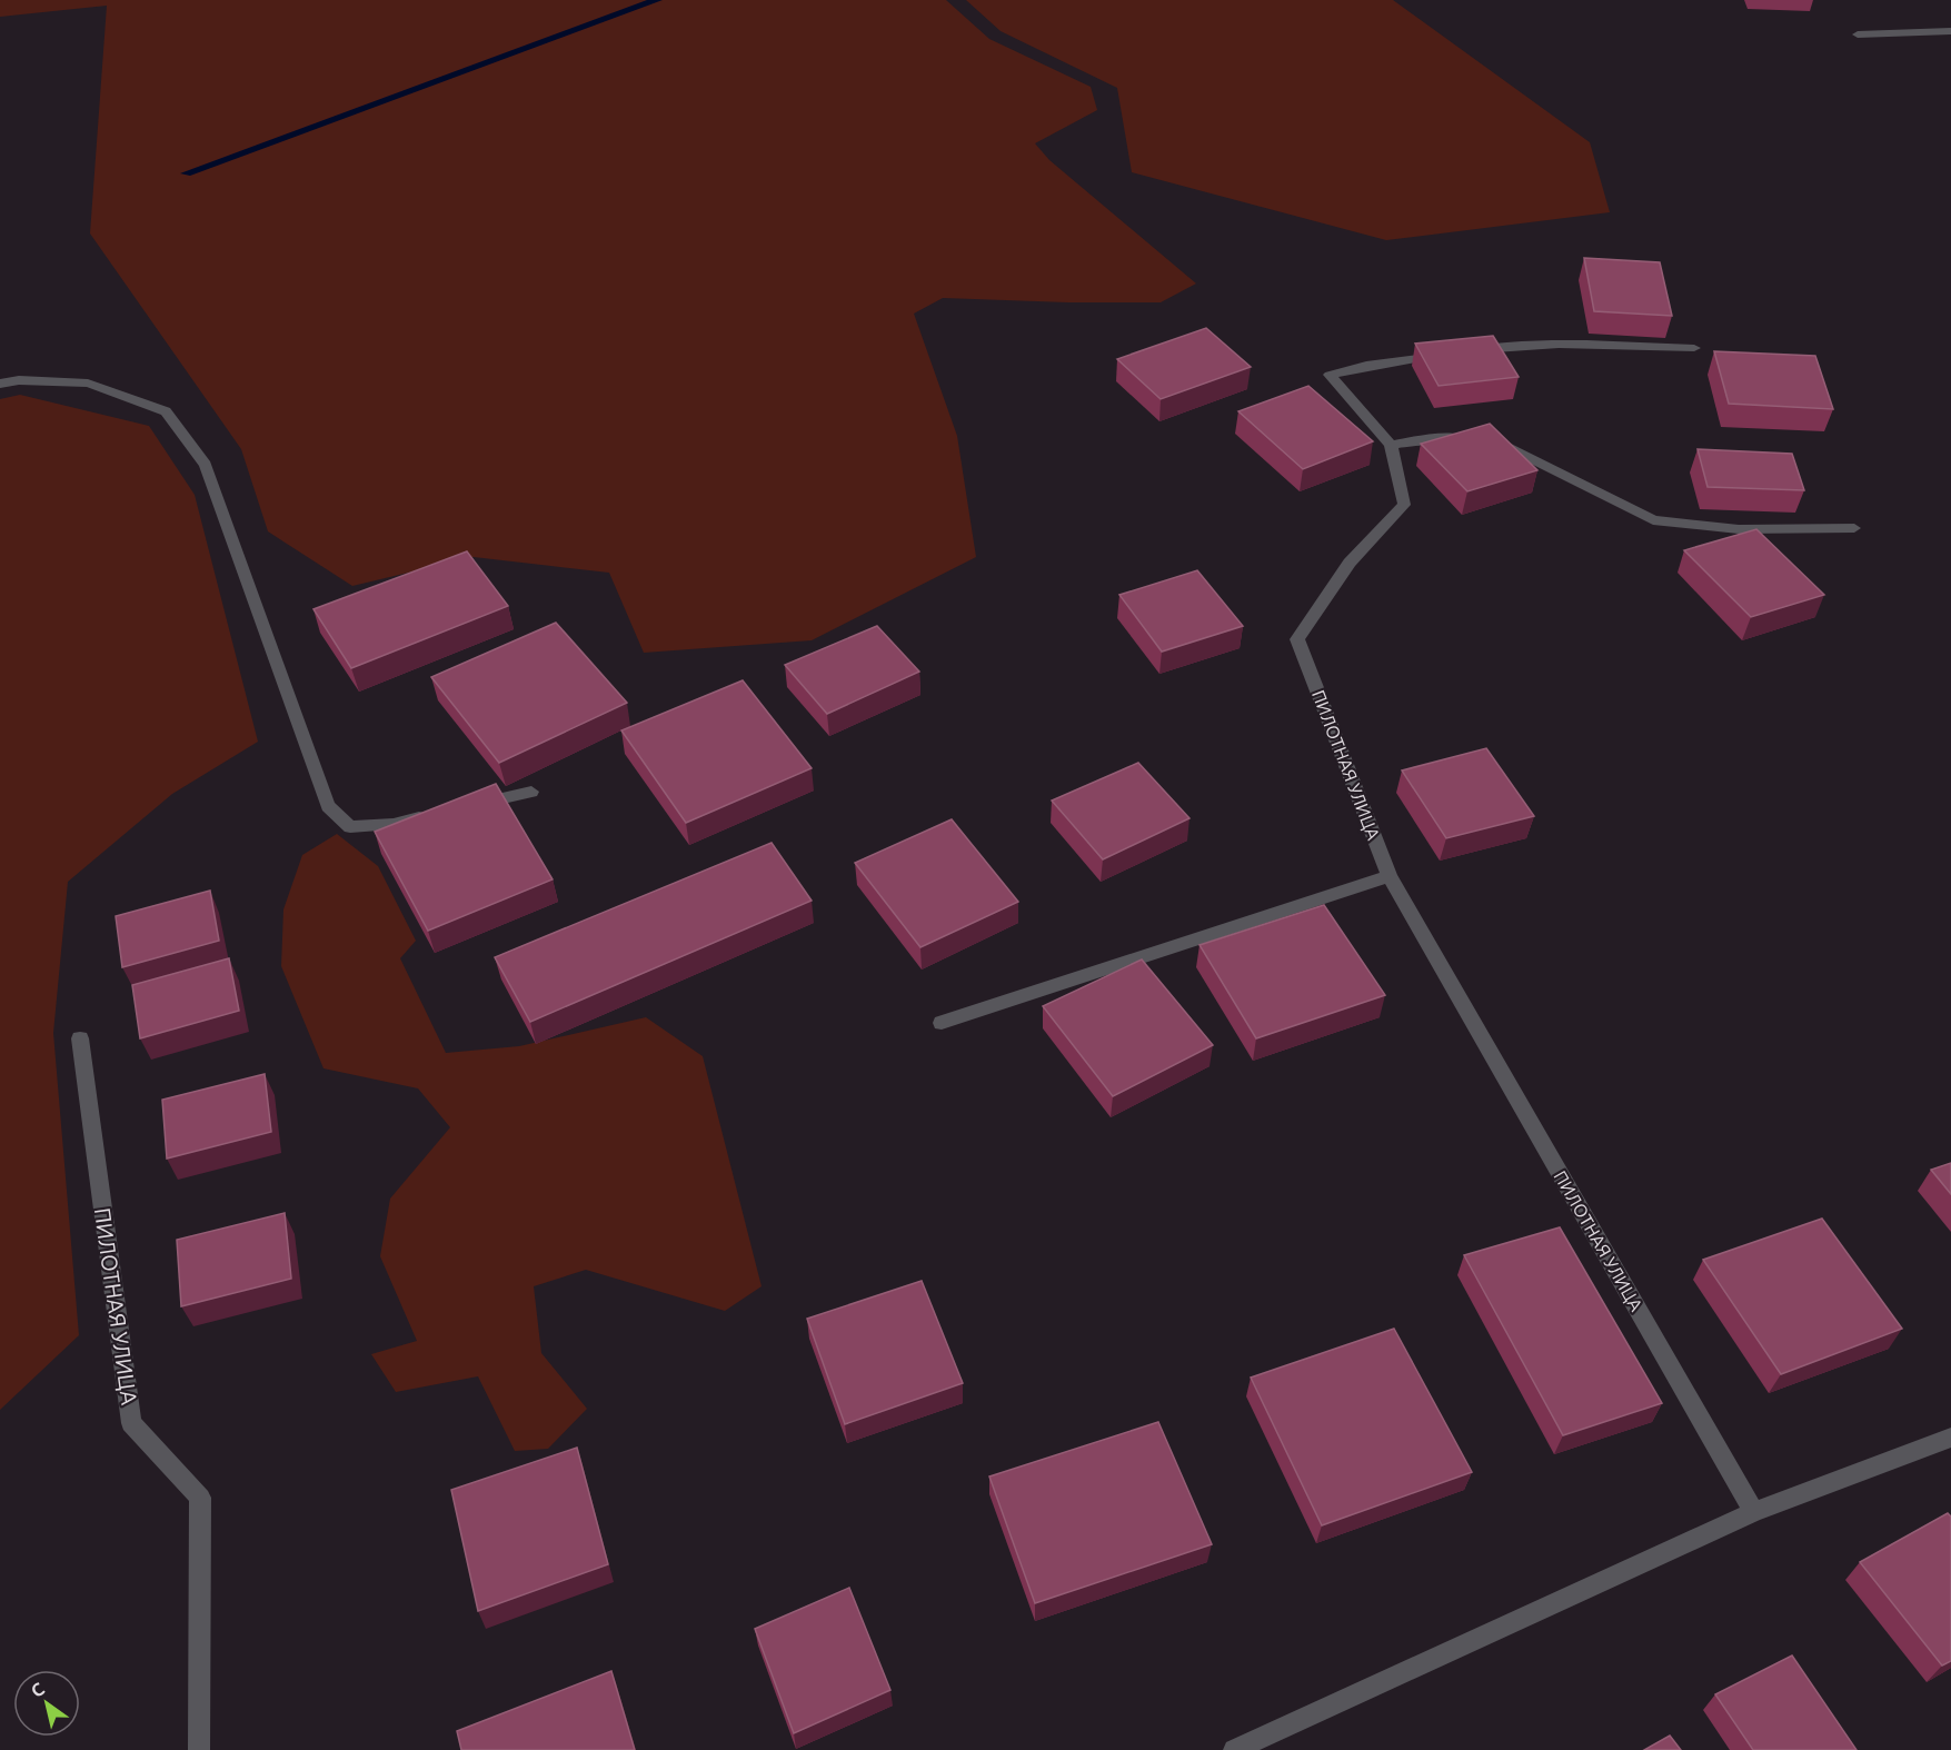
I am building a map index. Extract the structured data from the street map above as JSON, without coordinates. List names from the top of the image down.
{
  "streets": {
    "street": ["ПИЛОТНАЯ УЛИЦА"]
  },
  "north": "top left"
}
